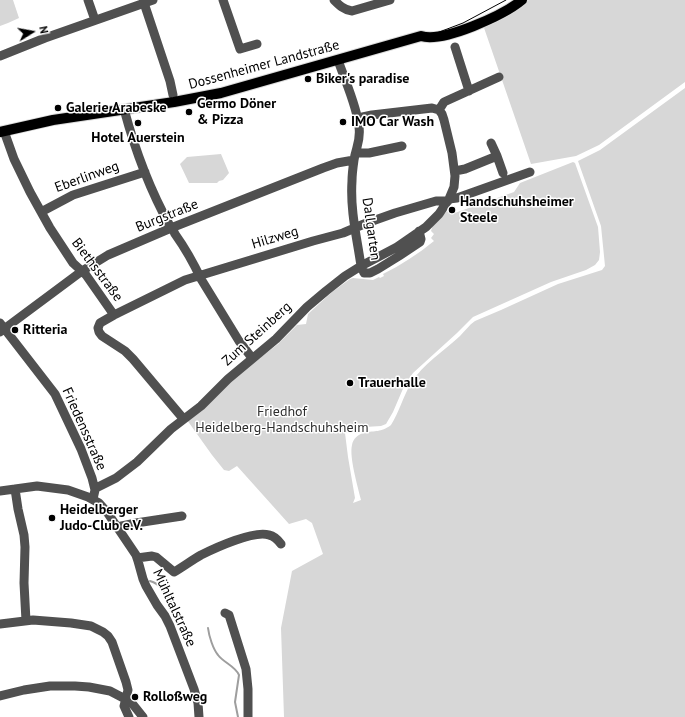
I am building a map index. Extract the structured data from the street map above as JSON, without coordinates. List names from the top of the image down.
{
  "streets": {
    "main road": ["Dossenheimer Landstraße"],
    "street": [
      "Eberlinweg",
      "Burgstraße",
      "Dallgarten",
      "Hilzweg",
      "Biethsstraße",
      "Zum Steinberg",
      "Friedensstraße",
      "Mühltalstraße"
    ]
  },
  "crossings": [
    ["Dossenheimer Landstraße", "Biethsstraße"],
    ["Eberlinweg", "Biethsstraße"],
    ["Burgstraße", "Dallgarten"],
    ["Burgstraße", "Biethsstraße"],
    ["Burgstraße", "Friedensstraße"],
    ["Dallgarten", "Hilzweg"],
    ["Dallgarten", "Zum Steinberg"],
    ["Hilzweg", "Biethsstraße"],
    ["Biethsstraße", "Zum Steinberg"],
    ["Zum Steinberg", "Friedensstraße"],
    ["Zum Steinberg", "Mühltalstraße"],
    ["Friedensstraße", "Mühltalstraße"]
  ],
  "parks": ["Friedhof Heidelberg-Handschuhsheim"],
  "places": [
    "Biker's paradise",
    "Galerie Arabeske",
    "Germo Döner & Pizza",
    "IMO Car Wash",
    "Hotel Auerstein",
    "Handschuhsheimer Steele",
    "Ritteria",
    "Trauerhalle",
    "Heidelberger Judo-Club e.V.",
    "Rolloßweg"
  ],
  "north": "right"
}
